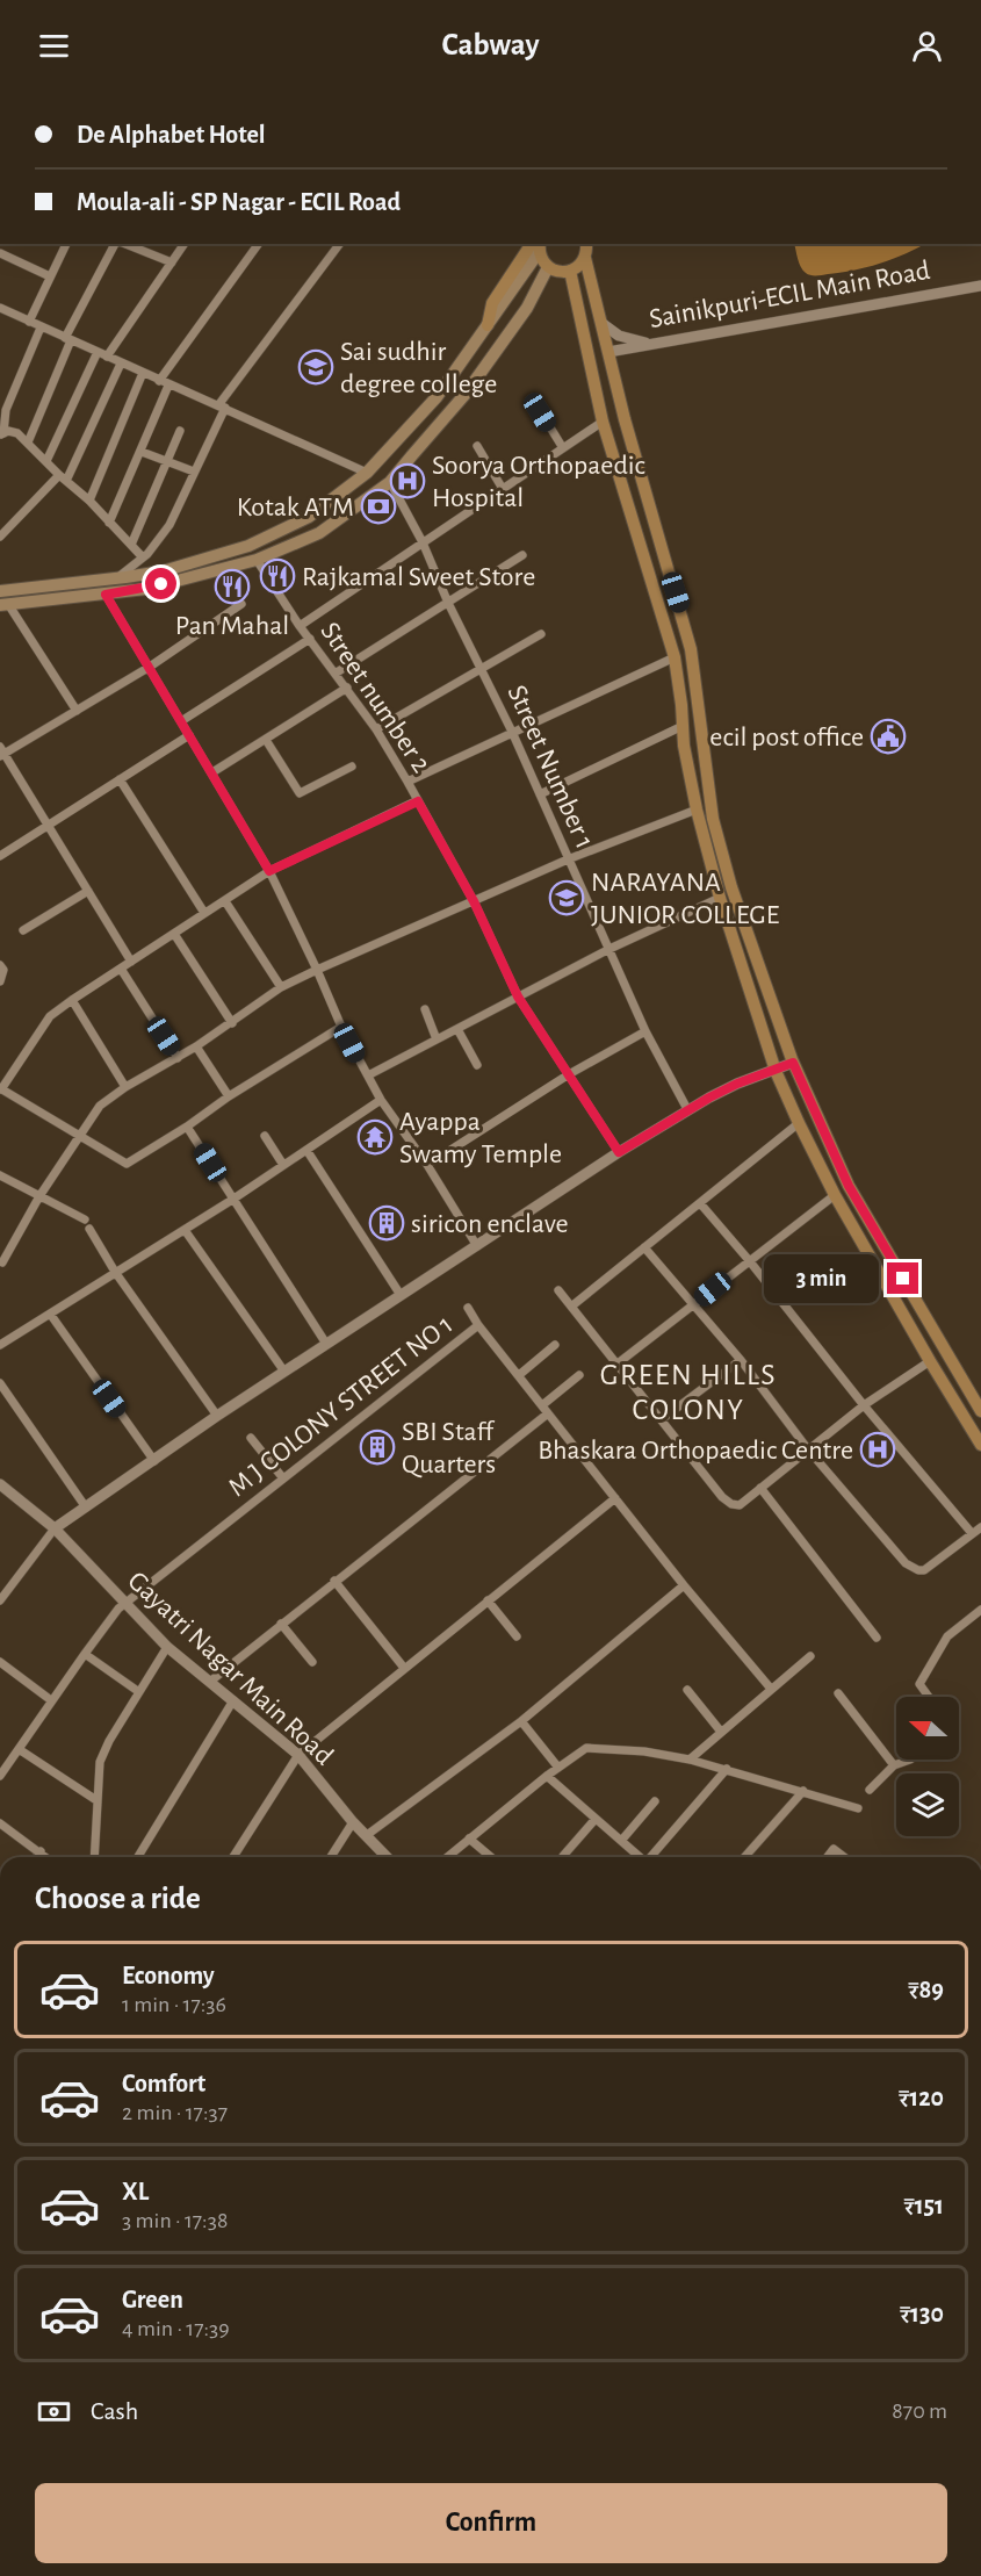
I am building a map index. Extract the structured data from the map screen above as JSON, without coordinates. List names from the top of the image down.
{
  "streets": {
    "street": [
      "Sainikpuri-ECIL Main Road",
      "Street number 2",
      "Street Number 1",
      "M J COLONY STREET NO 1",
      "Gayatri Nagar Main Road"
    ]
  },
  "crossings": [
    ["M J COLONY STREET NO 1", "Gayatri Nagar Main Road"]
  ],
  "districts": ["GREEN HILLS COLONY"],
  "places": {
    "school or university": ["Sai sudhir degree college", "NARAYANA JUNIOR COLLEGE"],
    "hospital": ["Soorya Orthopaedic Hospital", "Bhaskara Orthopaedic Centre"],
    "bank": ["Kotak ATM"],
    "restaurant": ["Rajkamal Sweet Store", "Pan Mahal"],
    "public building": ["ecil post office"],
    "temple": ["Ayappa Swamy Temple"],
    "building": ["siricon enclave", "SBI Staff Quarters"]
  },
  "north": "left",
  "page": {
    "header": "Cabway",
    "banner": ["De Alphabet Hotel", "Moula-ali - SP Nagar - ECIL Road"],
    "bubble": "3 min",
    "heading": "Choose a ride",
    "list": [
      {
        "name": "Economy",
        "note": "1 min · 17:36",
        "value": "₹89"
      },
      {
        "name": "Comfort",
        "note": "2 min · 17:37",
        "value": "₹120"
      },
      {
        "name": "XL",
        "note": "3 min · 17:38",
        "value": "₹151"
      },
      {
        "name": "Green",
        "note": "4 min · 17:39",
        "value": "₹130"
      }
    ],
    "pay": ["Cash", "870 m"],
    "buttons": "Confirm"
  }
}
